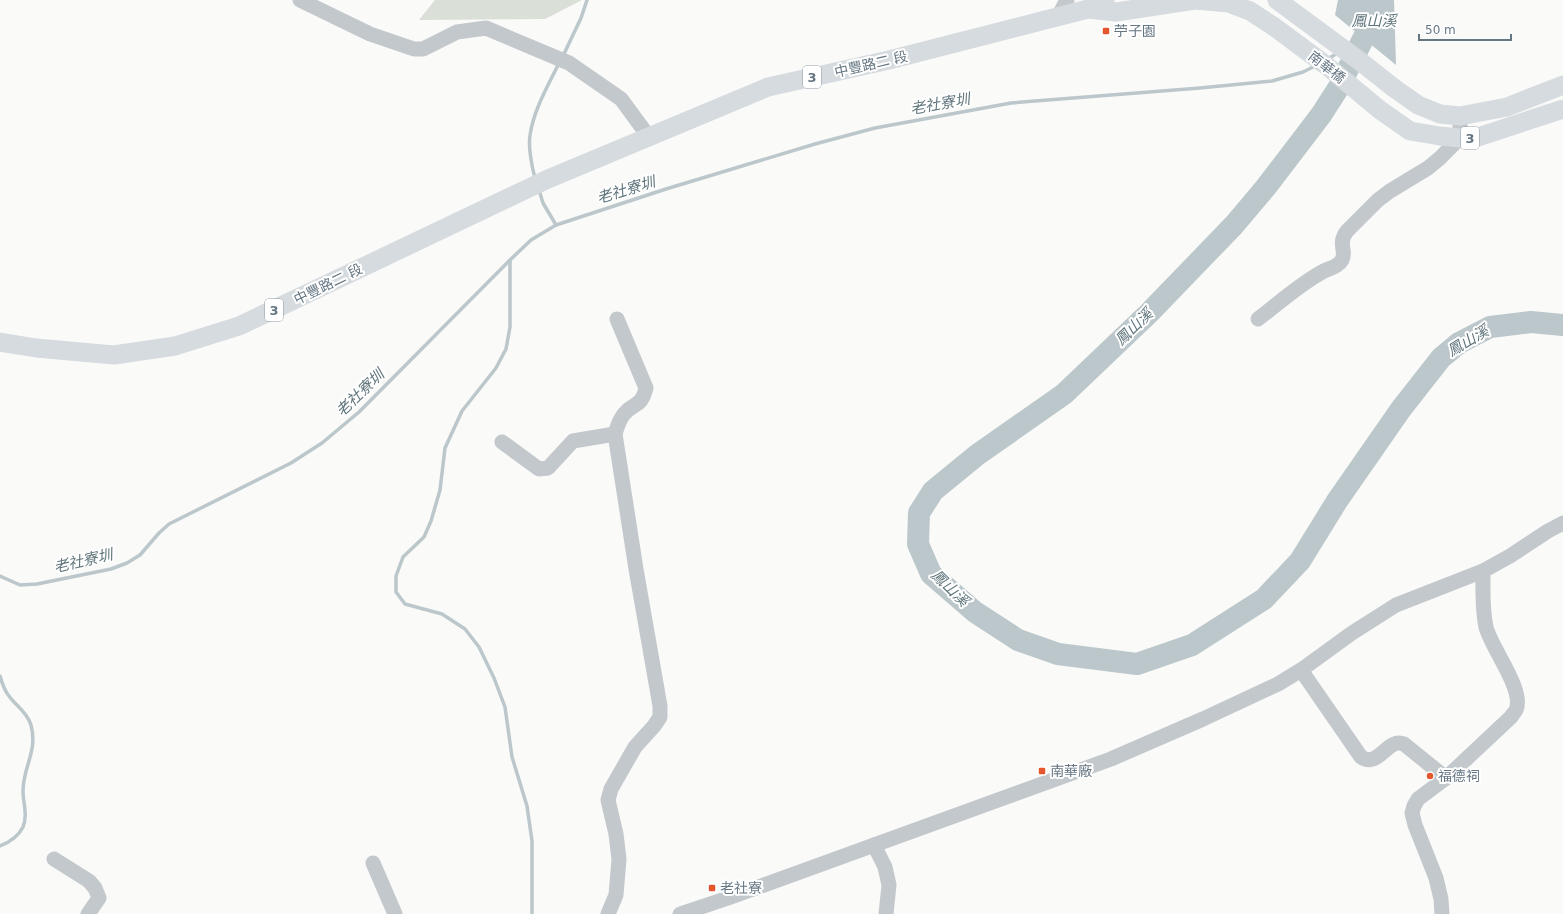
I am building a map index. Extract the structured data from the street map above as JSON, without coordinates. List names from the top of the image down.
{
  "streets": {
    "main road": ["中豐路二 段", "南華橋", "3"]
  },
  "crossings": [
    ["中豐路二 段", "南華橋"],
    ["南華橋", "3"]
  ],
  "water": ["鳳山溪", "老社寮圳"],
  "places": {
    "transit": ["苧子園", "南華廠", "老社寮"],
    "other": ["福德祠"]
  },
  "scale_bar": "50 m"
}
